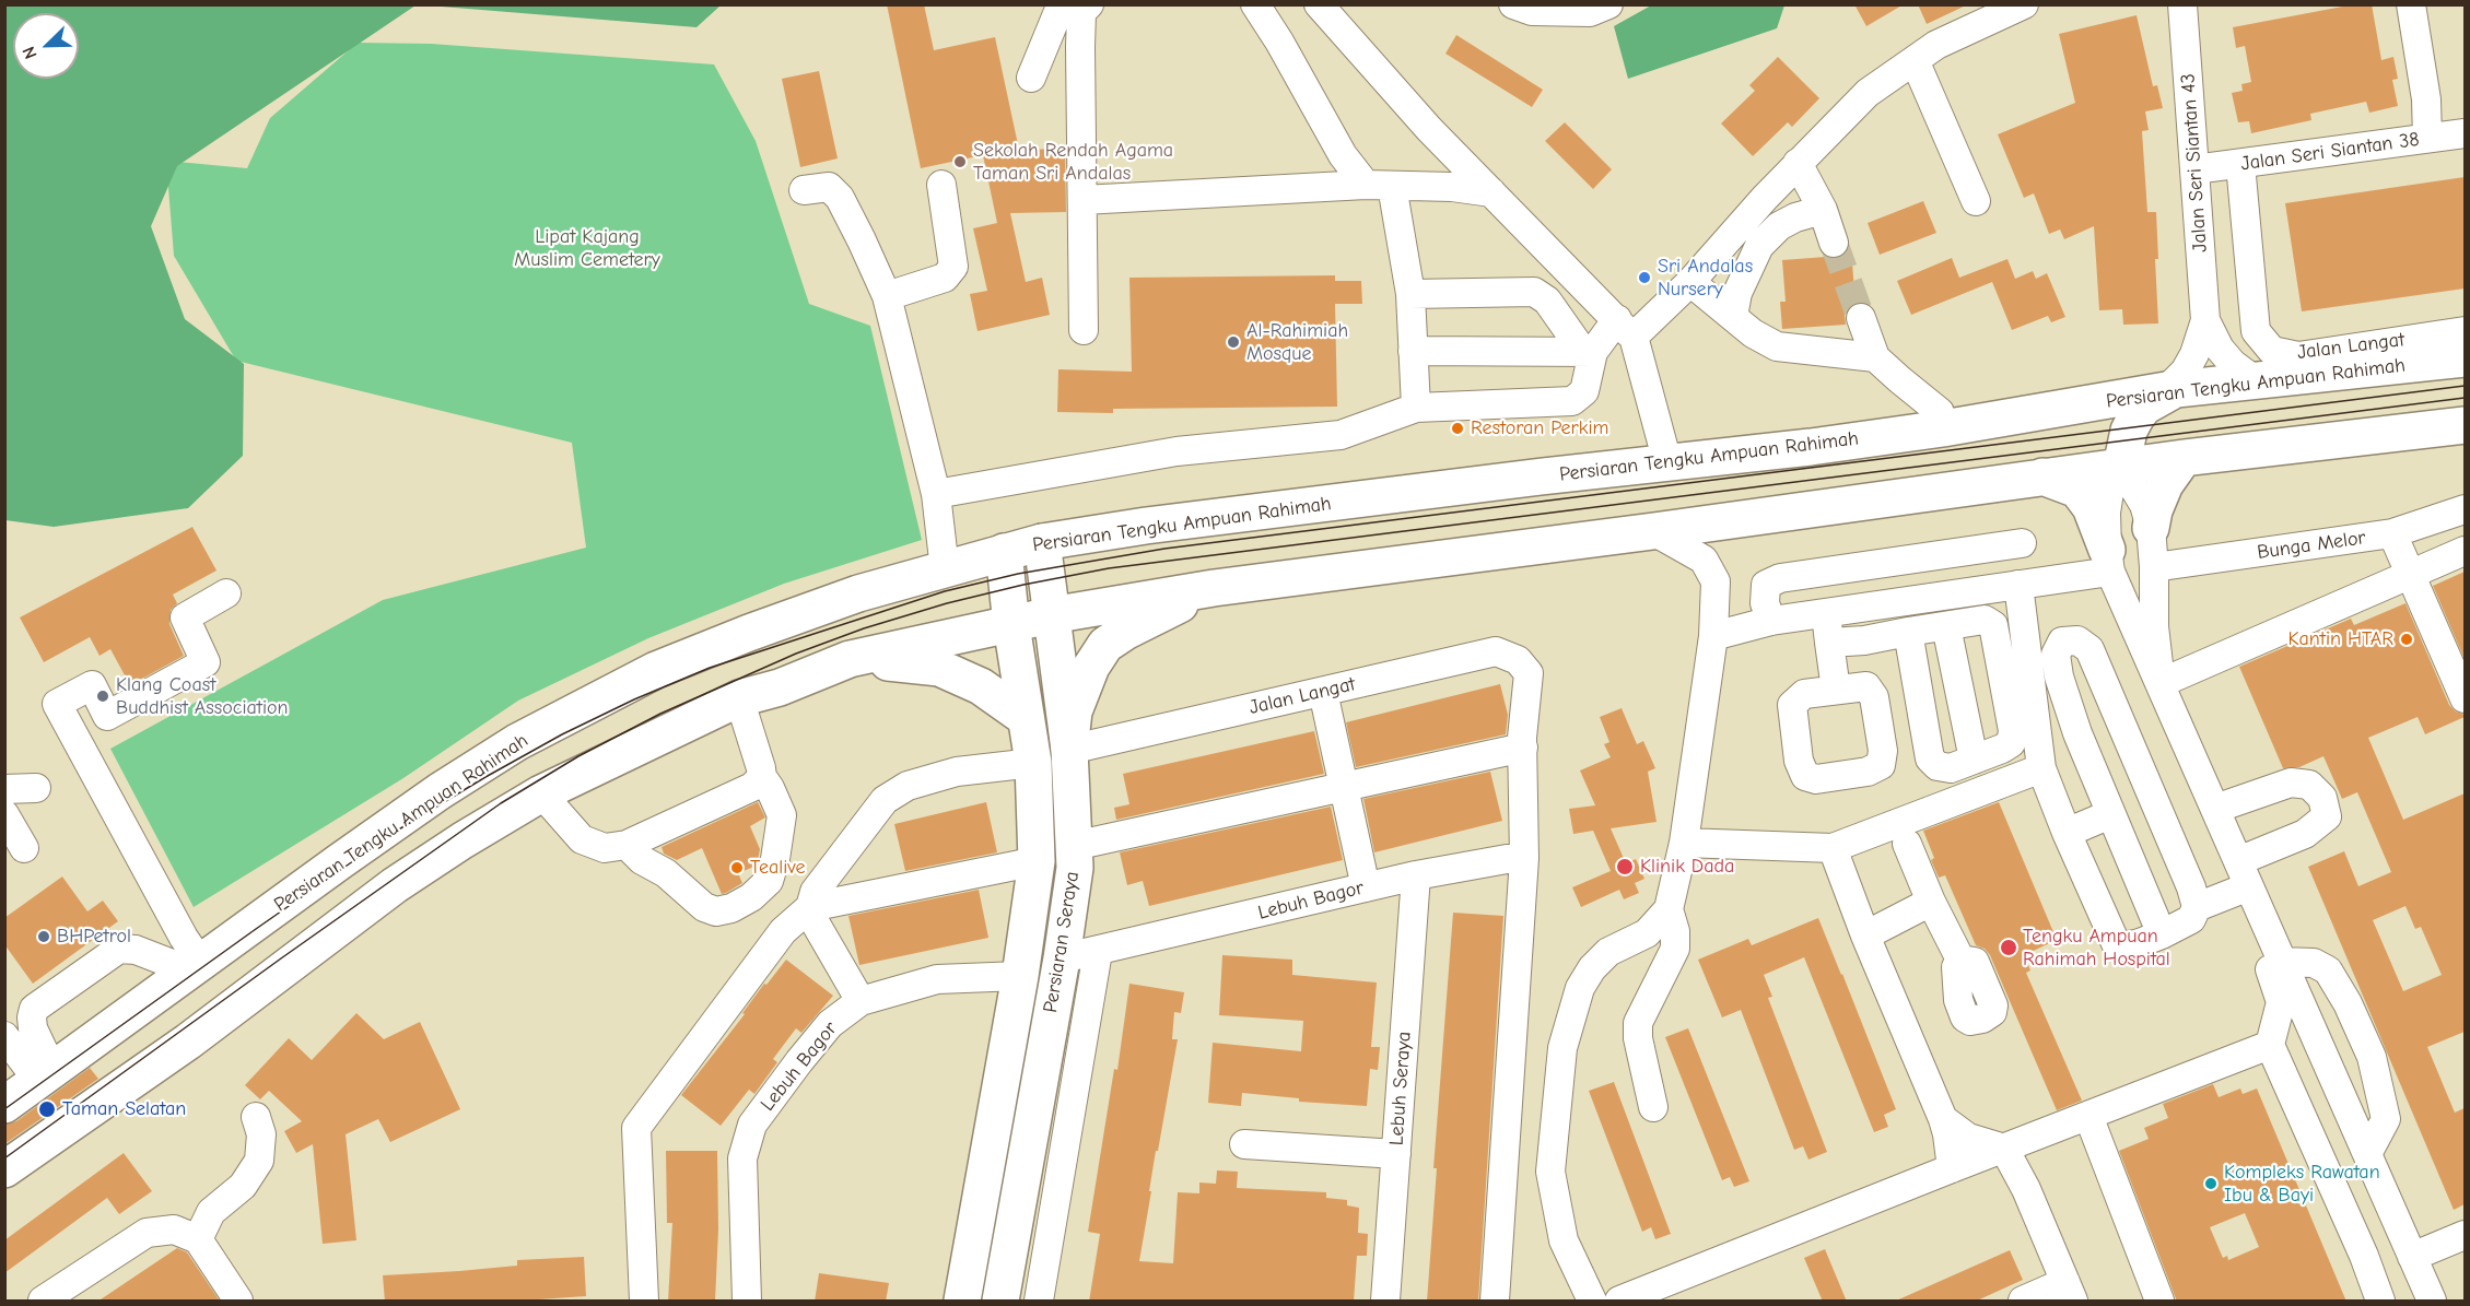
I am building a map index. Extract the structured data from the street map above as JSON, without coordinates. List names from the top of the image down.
{
  "streets": {
    "main road": ["Persiaran Tengku Ampuan Rahimah", "Persiaran Seraya"],
    "street": [
      "Jalan Seri Siantan 38",
      "Jalan Seri Siantan 43",
      "Jalan Langat",
      "Bunga Melor",
      "Lebuh Bagor",
      "Lebuh Seraya"
    ]
  },
  "crossings": [
    ["Jalan Seri Siantan 38", "Jalan Seri Siantan 43"],
    ["Jalan Seri Siantan 38", "Jalan Langat"],
    ["Jalan Langat", "Persiaran Seraya"],
    ["Persiaran Tengku Ampuan Rahimah", "Persiaran Seraya"],
    ["Lebuh Bagor", "Persiaran Seraya"],
    ["Lebuh Bagor", "Lebuh Seraya"]
  ],
  "parks": ["Lipat Kajang Muslim Cemetery"],
  "places": [
    "Sekolah Rendah Agama Taman Sri Andalas",
    "Sri Andalas Nursery",
    "Al-Rahimiah Mosque",
    "Restoran Perkim",
    "Kantin HTAR",
    "Klang Coast Buddhist Association",
    "Klinik Dada",
    "Tealive",
    "BHPetrol",
    "Tengku Ampuan Rahimah Hospital",
    "Taman Selatan",
    "Kompleks Rawatan Ibu & Bayi"
  ],
  "north": "bottom left"
}
